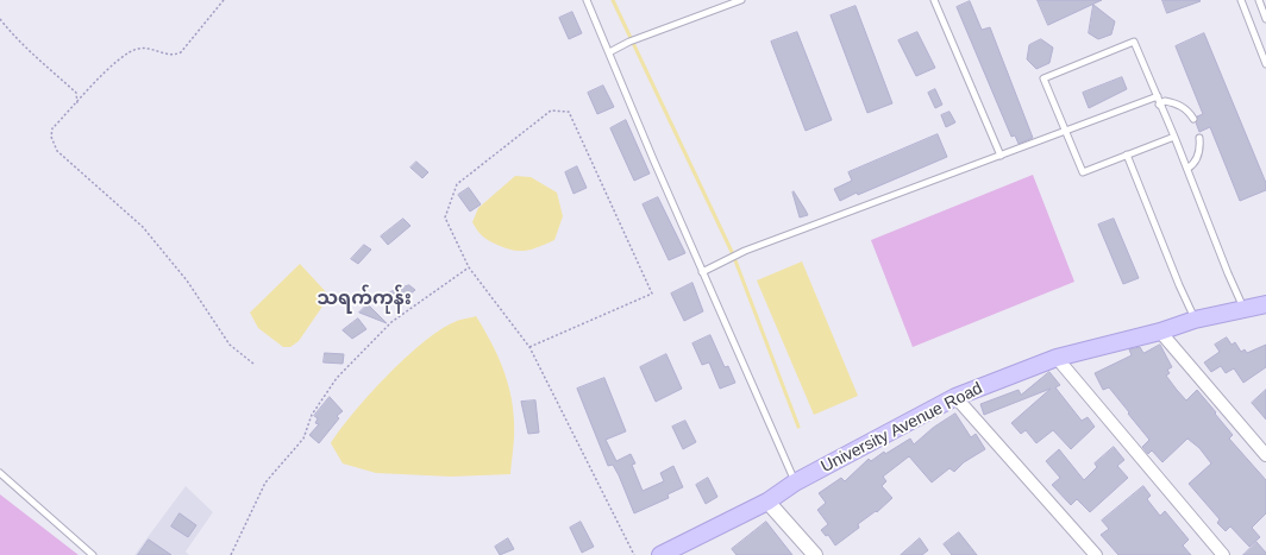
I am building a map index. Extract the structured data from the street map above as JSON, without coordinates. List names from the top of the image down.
{
  "streets": {
    "main road": ["University Avenue Road"]
  },
  "districts": ["သရက်ကုန်း"]
}
